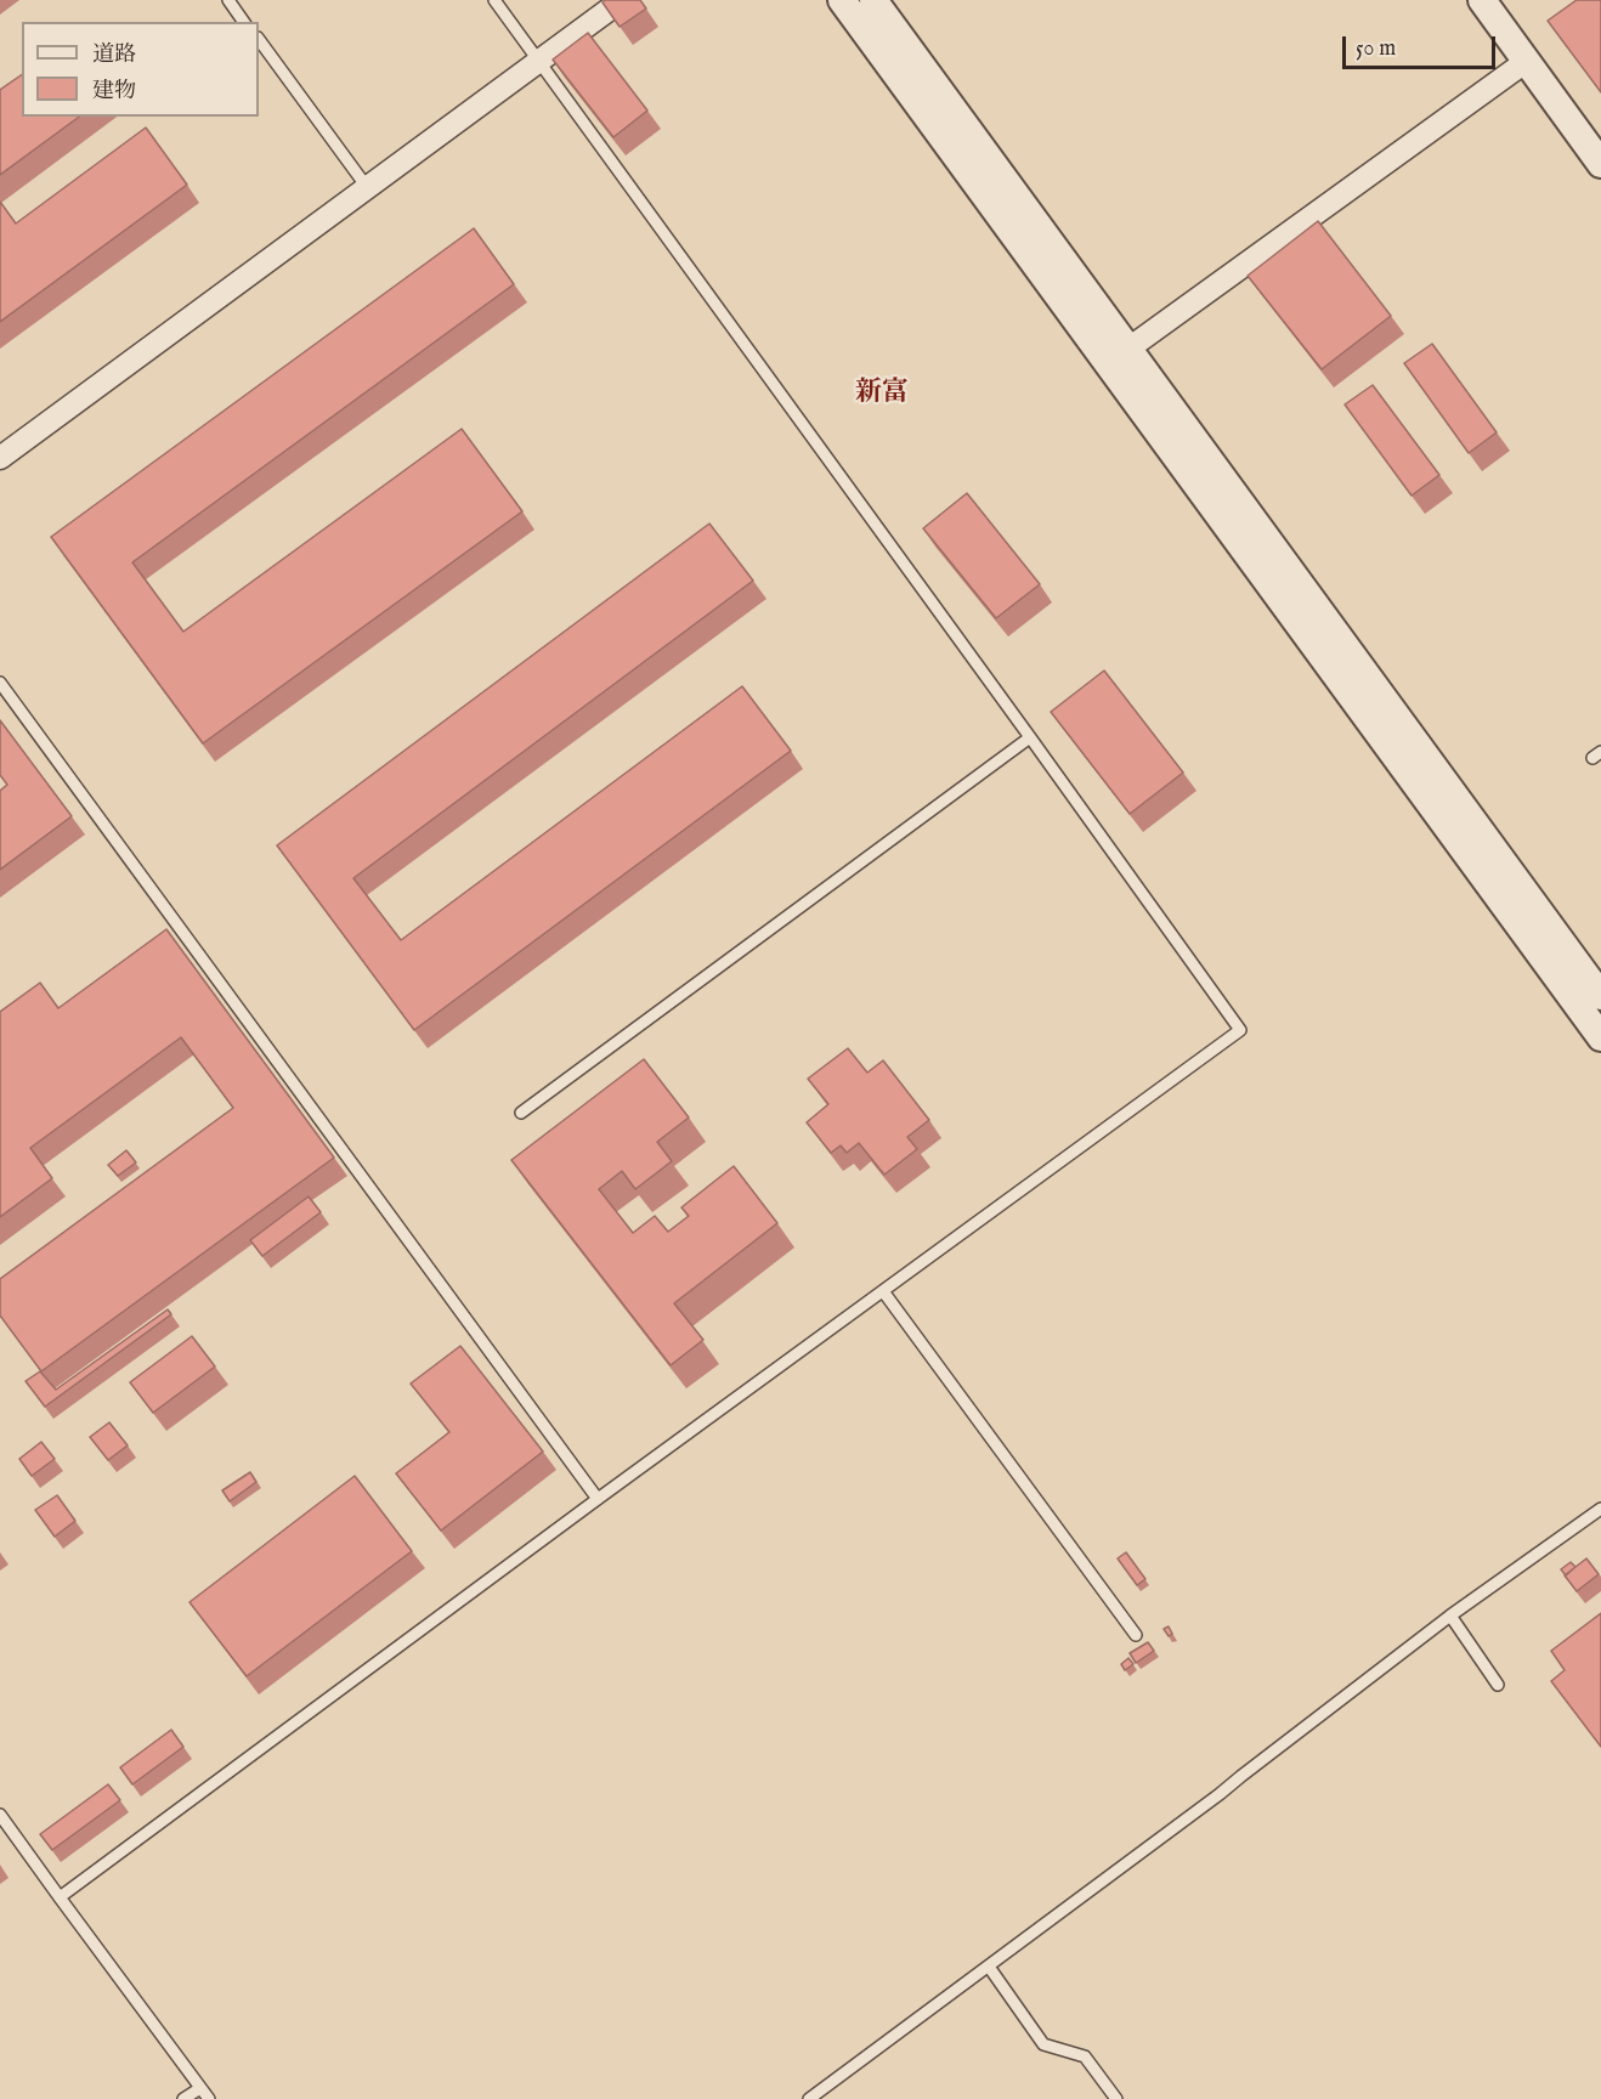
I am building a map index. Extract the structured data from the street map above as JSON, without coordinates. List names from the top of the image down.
{
  "districts": ["新富"],
  "legend": ["道路", "建物"],
  "scale_bar": "50 m"
}
